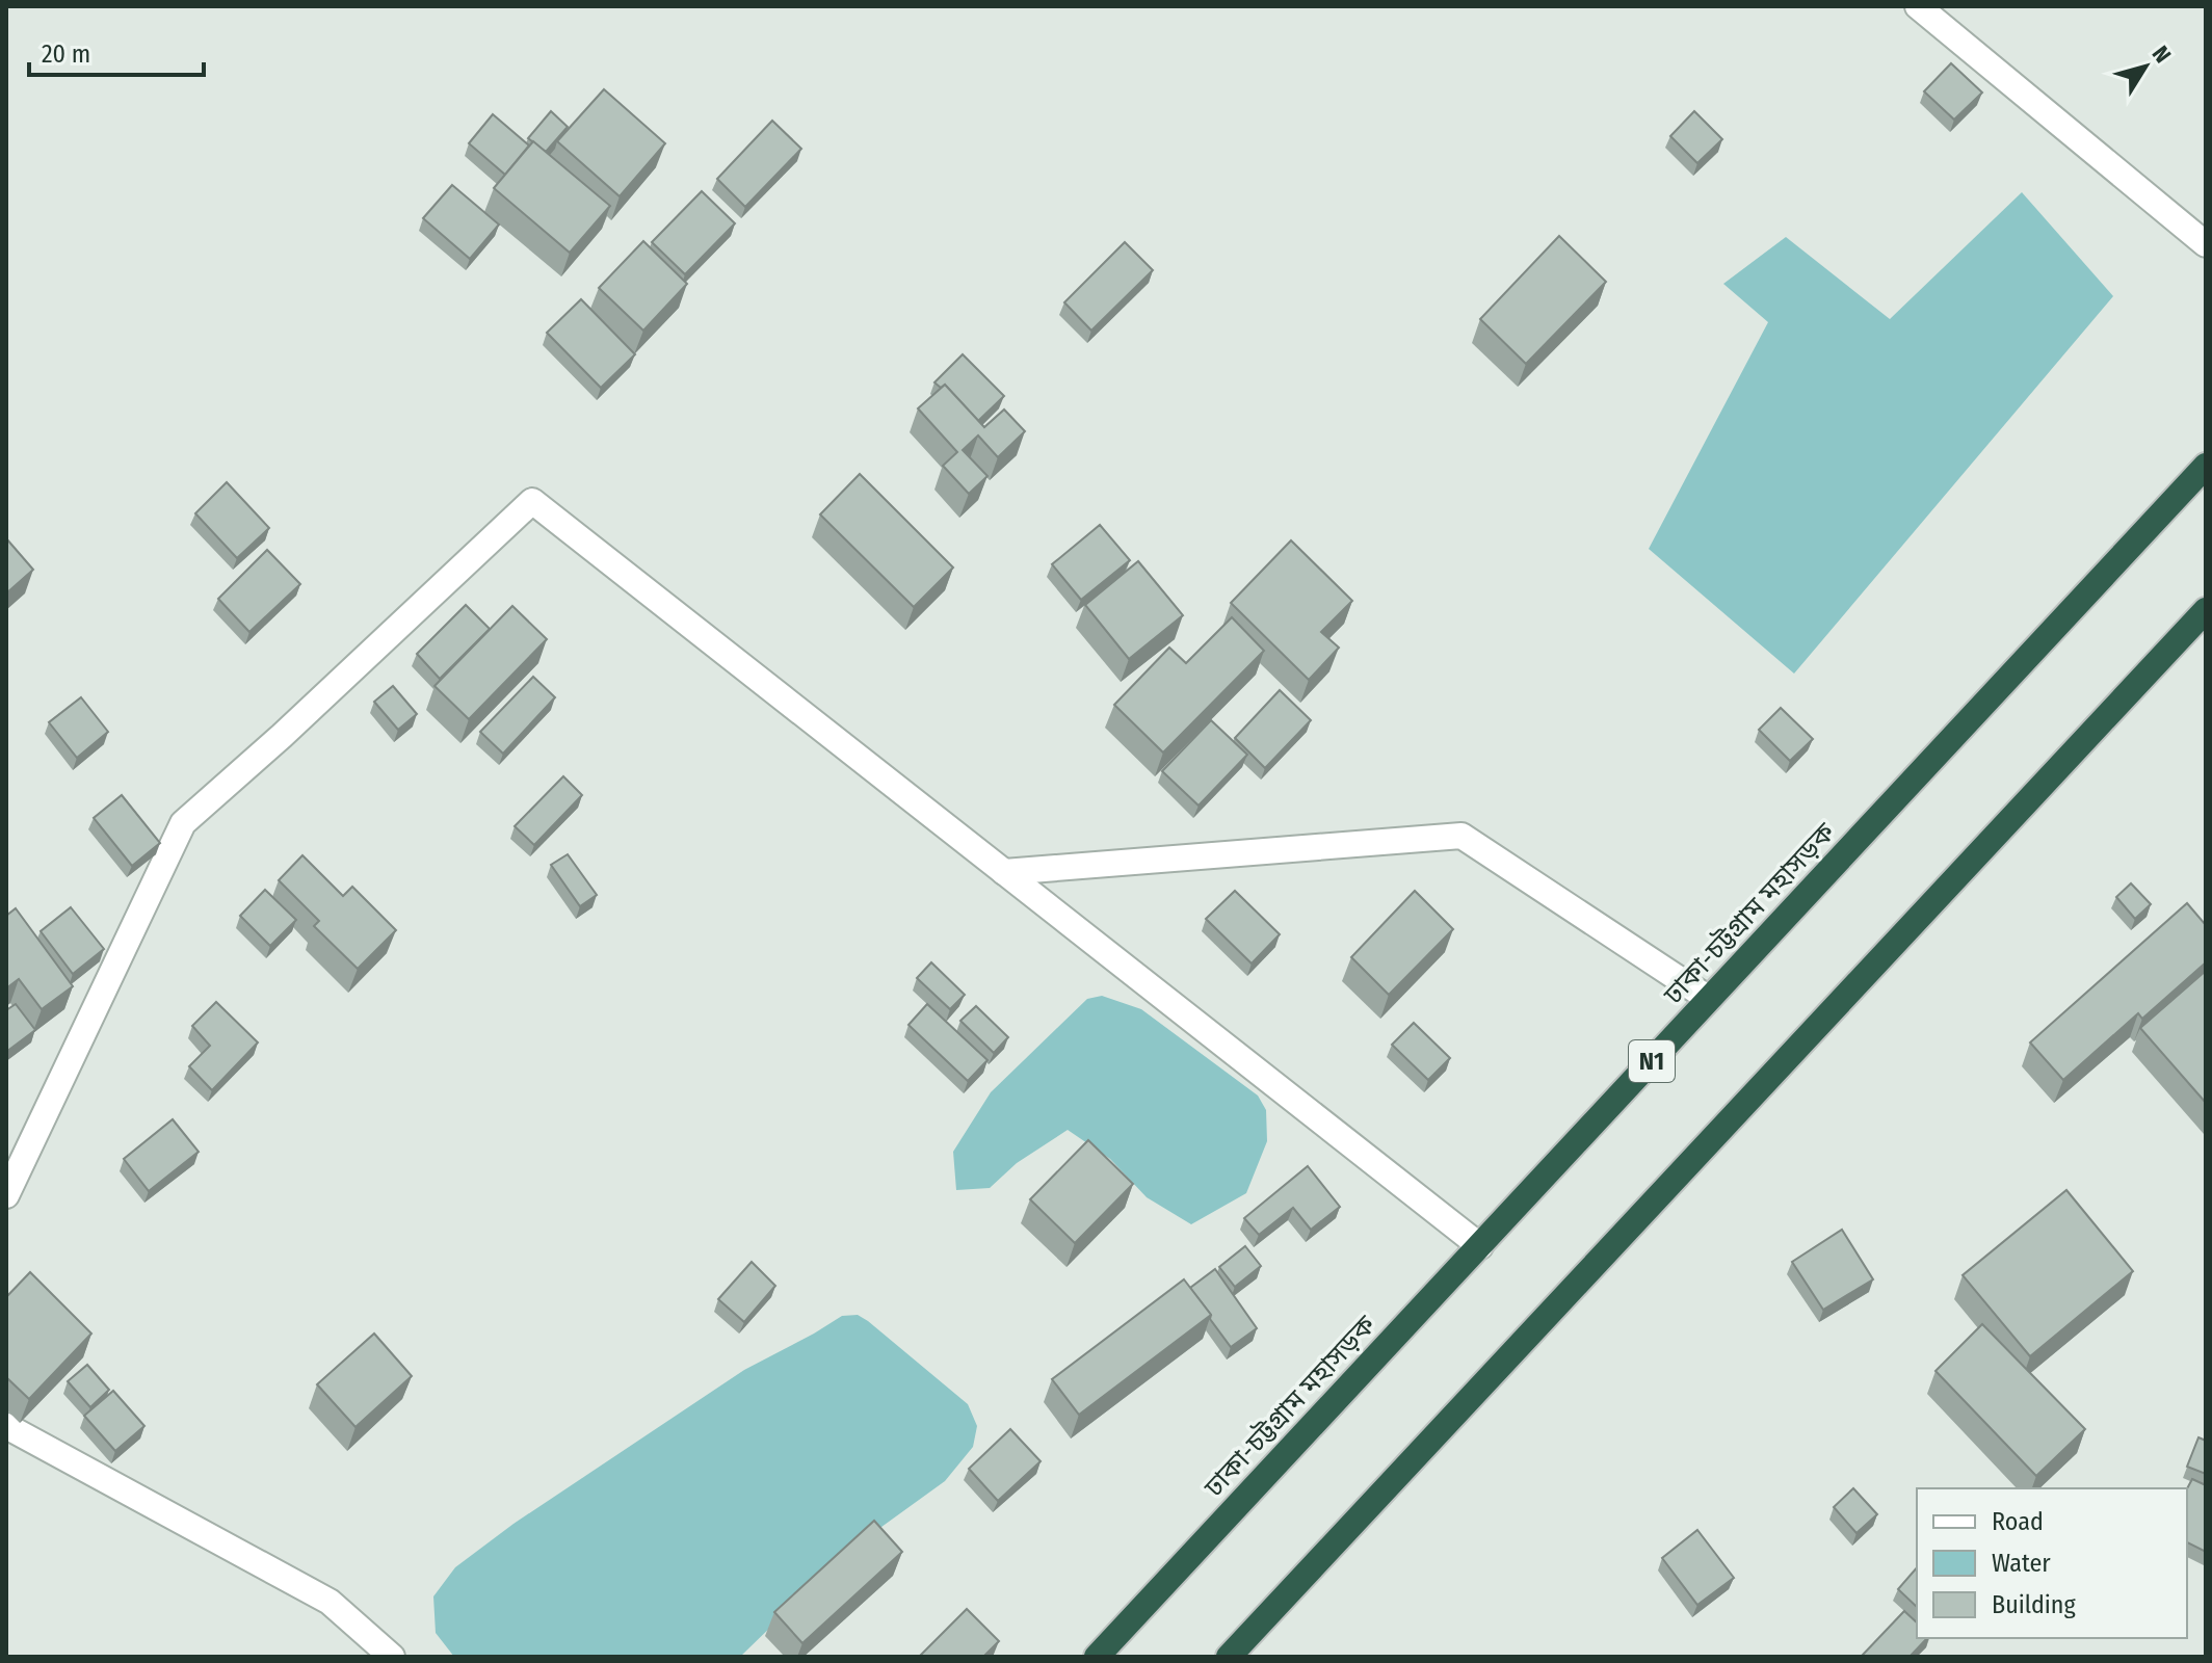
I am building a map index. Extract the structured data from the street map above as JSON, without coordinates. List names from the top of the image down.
{
  "streets": {
    "highway": ["ঢাকা-চট্টগ্রাম মহাসড়ক", "N1"]
  },
  "legend": ["Road", "Water", "Building"],
  "scale_bar": "20 m",
  "north": "top right"
}
